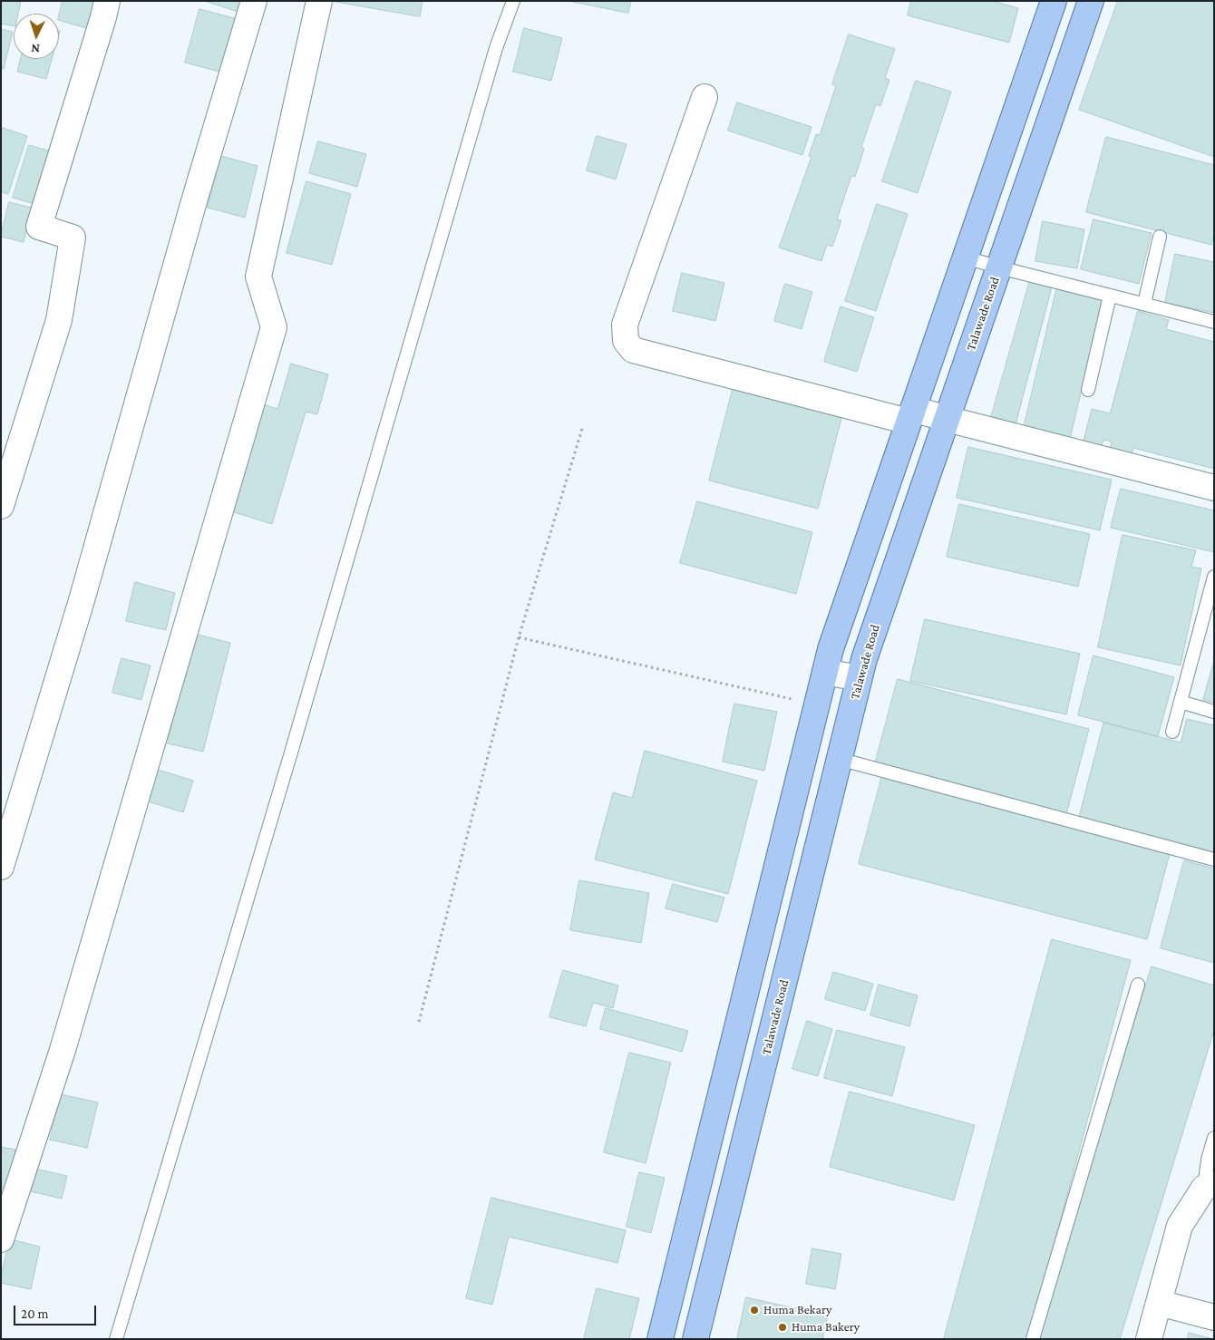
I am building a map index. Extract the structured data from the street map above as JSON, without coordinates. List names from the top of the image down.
{
  "streets": {
    "main road": ["Talawade Road"]
  },
  "places": ["Huma Bekary", "Huma Bakery"],
  "scale_bar": "20 m",
  "north": "bottom"
}
